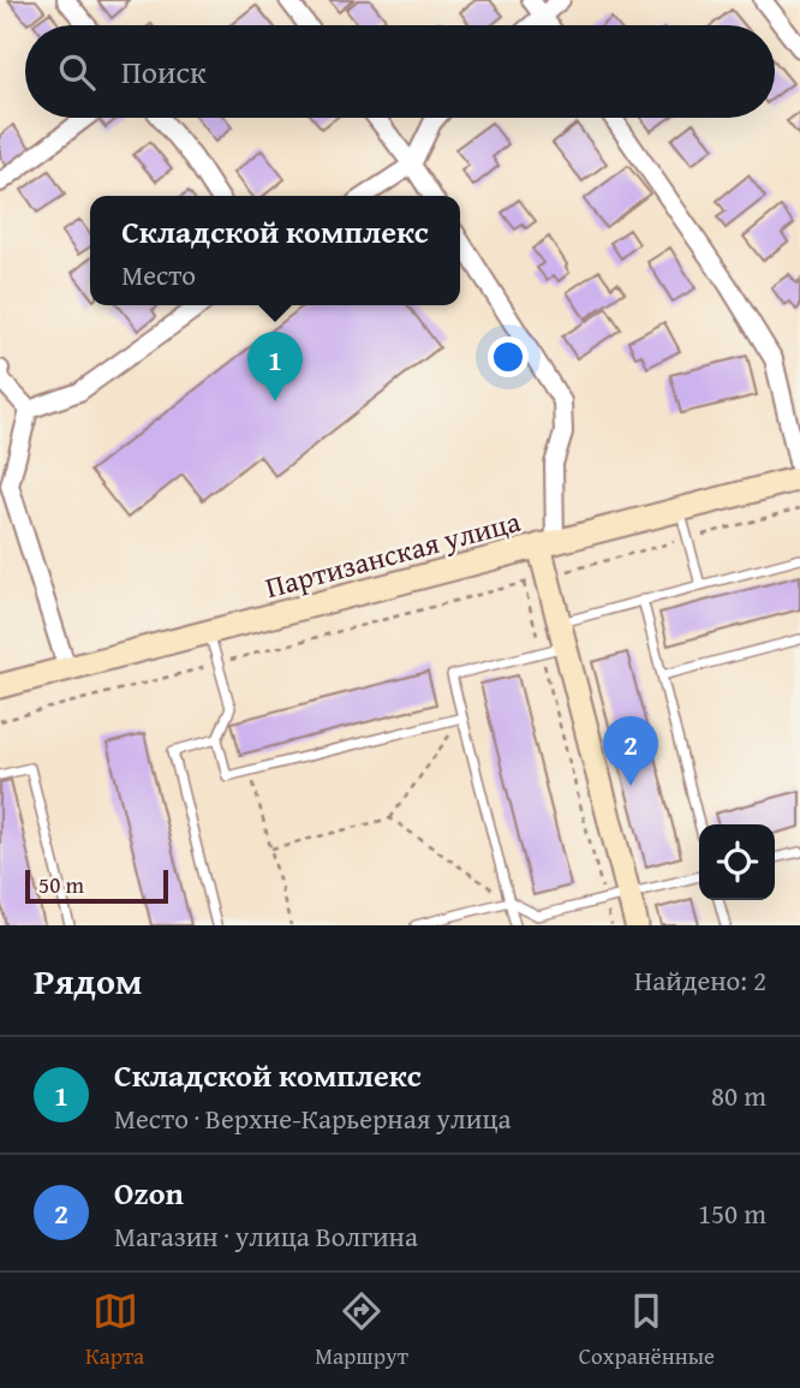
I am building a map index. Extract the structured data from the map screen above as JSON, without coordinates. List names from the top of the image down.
{
  "streets": {
    "street": ["Партизанская улица"]
  },
  "scale_bar": "50 m",
  "page": {
    "search": "Поиск",
    "popup": ["Складской комплекс", "Место"],
    "pins": ["1", "2"],
    "scale": "50 m",
    "heading": ["Рядом", "Найдено: 2"],
    "list": [
      {
        "mark": "1",
        "name": "Складской комплекс",
        "note": "Место · Верхне-Карьерная улица",
        "value": "80 m"
      },
      {
        "mark": "2",
        "name": "Ozon",
        "note": "Магазин · улица Волгина",
        "value": "150 m"
      }
    ],
    "nav": ["Карта", "Маршрут", "Сохранённые"]
  }
}
